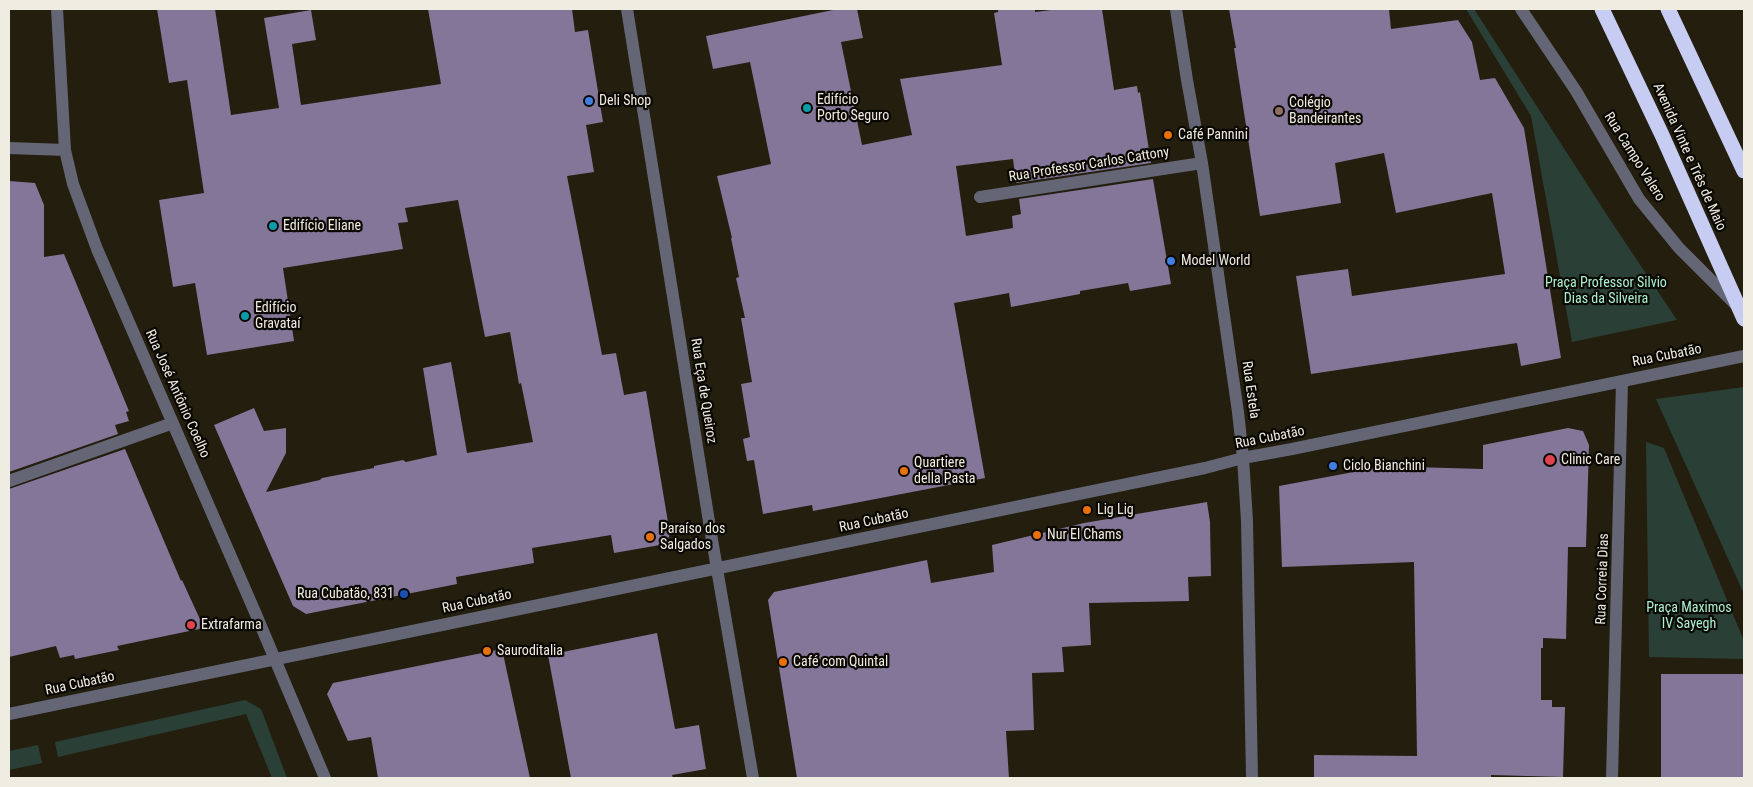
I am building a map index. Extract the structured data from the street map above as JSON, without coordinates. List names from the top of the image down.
{
  "streets": {
    "highway": ["Avenida Vinte e Três de Maio"],
    "street": [
      "Rua Campo Valero",
      "Rua Professor Carlos Cattony",
      "Rua Cubatão",
      "Rua Estela",
      "Rua Eça de Queiroz",
      "Rua José Antônio Coelho",
      "Rua Correia Dias"
    ]
  },
  "crossings": [
    ["Rua Campo Valero", "Avenida Vinte e Três de Maio"],
    ["Rua Professor Carlos Cattony", "Rua Estela"],
    ["Rua Cubatão", "Rua Estela"],
    ["Rua Cubatão", "Rua Eça de Queiroz"],
    ["Rua Cubatão", "Rua José Antônio Coelho"],
    ["Rua Cubatão", "Rua Correia Dias"]
  ],
  "parks": ["Praça Professor Silvio Dias da Silveira", "Praça Maximos IV Sayegh"],
  "places": [
    "Deli Shop",
    "Edifício Porto Seguro",
    "Colégio Bandeirantes",
    "Café Pannini",
    "Edifício Eliane",
    "Model World",
    "Edifício Gravataí",
    "Clinic Care",
    "Ciclo Bianchini",
    "Quartiere della Pasta",
    "Lig Lig",
    "Nur El Chams",
    "Paraíso dos Salgados",
    "Rua Cubatão, 831",
    "Extrafarma",
    "Sauroditalia",
    "Café com Quintal"
  ]
}
